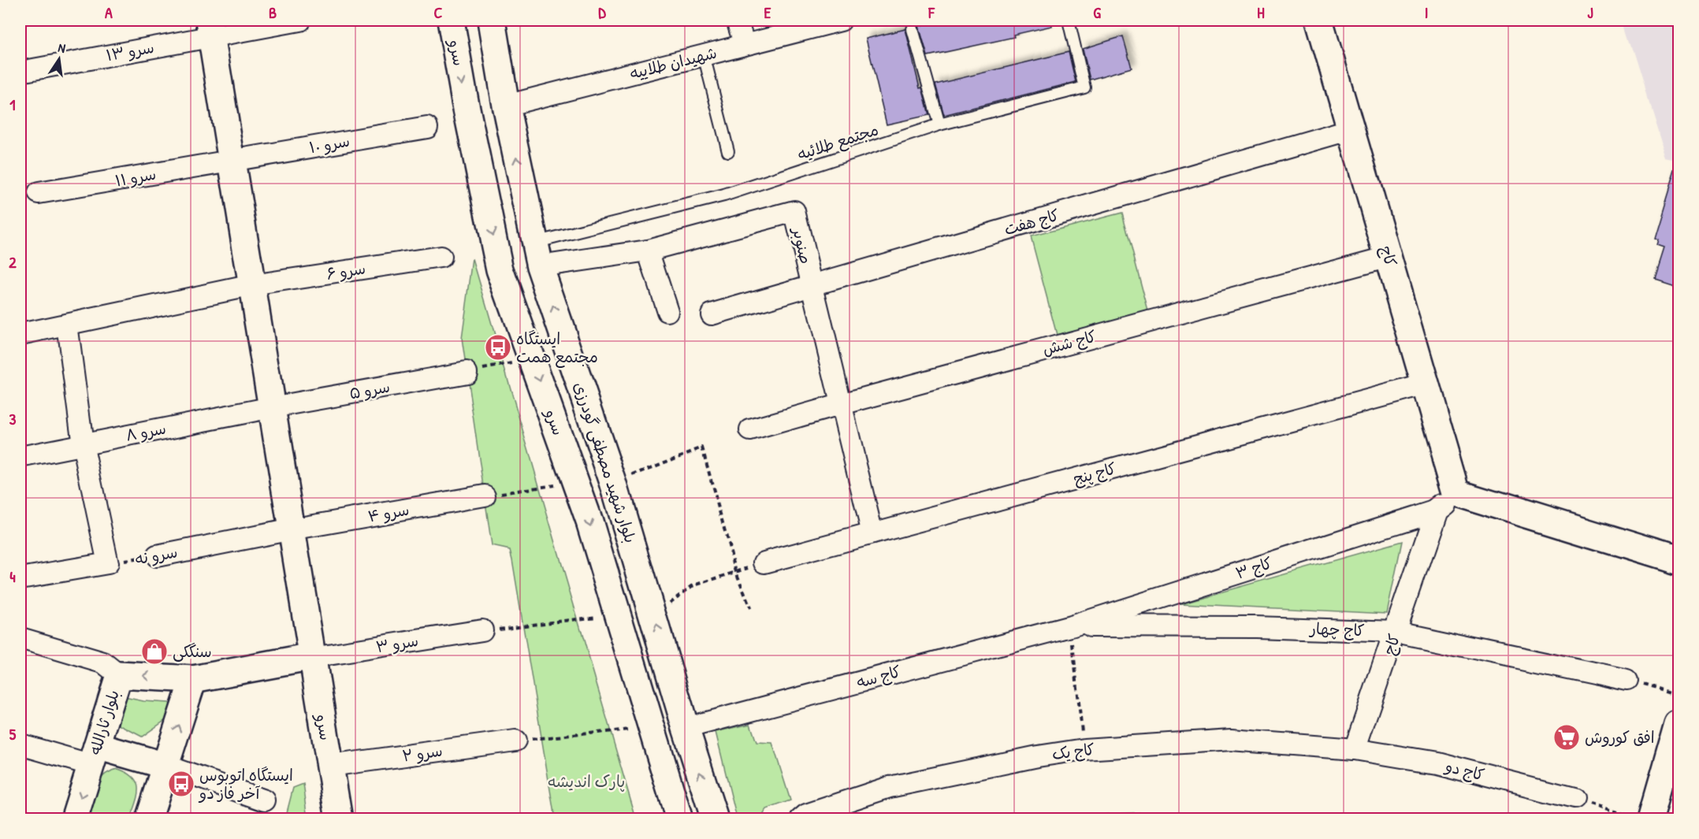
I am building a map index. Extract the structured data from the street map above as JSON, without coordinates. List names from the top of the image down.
{
  "streets": {
    "street": [
      "سرو ۱۳",
      "سرو",
      "شهیدان طلاییه",
      "سرو ۱۰",
      "سرو ۱۱",
      "کاج هفت",
      "صنوبر",
      "کاج",
      "سرو ۶",
      "کاج شش",
      "سرو ۵",
      "سرو ۸",
      "بلوار شهید مصطفی گودرزی",
      "کاج پنج",
      "سرو ۴",
      "سرو نه",
      "کاج ۳",
      "کاج چهار",
      "سرو ۳",
      "کاج سه",
      "بلوار ثارالله",
      "کاج یک",
      "سرو ۲",
      "کاج دو"
    ],
    "lane": ["مجتمع طلائیه"]
  },
  "crossings": [
    ["سرو ۱۳", "سرو"],
    ["سرو", "سرو ۱۰"],
    ["سرو", "سرو ۱۱"],
    ["سرو", "سرو ۶"],
    ["سرو", "سرو ۵"],
    ["سرو", "سرو ۸"],
    ["سرو", "سرو ۴"],
    ["سرو", "سرو نه"],
    ["سرو", "سرو ۳"],
    ["سرو", "بلوار ثارالله"],
    ["سرو", "سرو ۲"],
    ["شهیدان طلاییه", "بلوار شهید مصطفی گودرزی"],
    ["مجتمع طلائیه", "صنوبر"],
    ["مجتمع طلائیه", "بلوار شهید مصطفی گودرزی"],
    ["سرو ۱۰", "سرو ۱۱"],
    ["کاج هفت", "صنوبر"],
    ["کاج هفت", "کاج"],
    ["صنوبر", "کاج شش"],
    ["صنوبر", "بلوار شهید مصطفی گودرزی"],
    ["صنوبر", "کاج پنج"],
    ["کاج", "کاج شش"],
    ["کاج", "کاج پنج"],
    ["کاج", "کاج ۳"],
    ["کاج", "کاج چهار"],
    ["کاج", "کاج یک"],
    ["کاج", "کاج دو"],
    ["سرو ۵", "سرو ۸"],
    ["بلوار شهید مصطفی گودرزی", "کاج سه"],
    ["سرو ۴", "سرو نه"],
    ["کاج ۳", "کاج چهار"],
    ["کاج ۳", "کاج سه"],
    ["کاج چهار", "کاج سه"],
    ["سرو ۳", "بلوار ثارالله"],
    ["کاج یک", "کاج دو"]
  ],
  "one_way": ["سرو", "بلوار شهید مصطفی گودرزی"],
  "parks": ["پارک اندیشه"],
  "places": {
    "bus stop": ["ایستگاه مجتمع همت", "ایستگاه اتوبوس آخر فاز دو"],
    "shop": ["سنگکی"],
    "supermarket": ["افق کوروش"]
  },
  "north": "top",
  "grid": {
    "columns": [
      "A",
      "B",
      "C",
      "D",
      "E",
      "F",
      "G",
      "H",
      "I",
      "J"
    ],
    "rows": [
      "1",
      "2",
      "3",
      "4",
      "5"
    ]
  }
}
